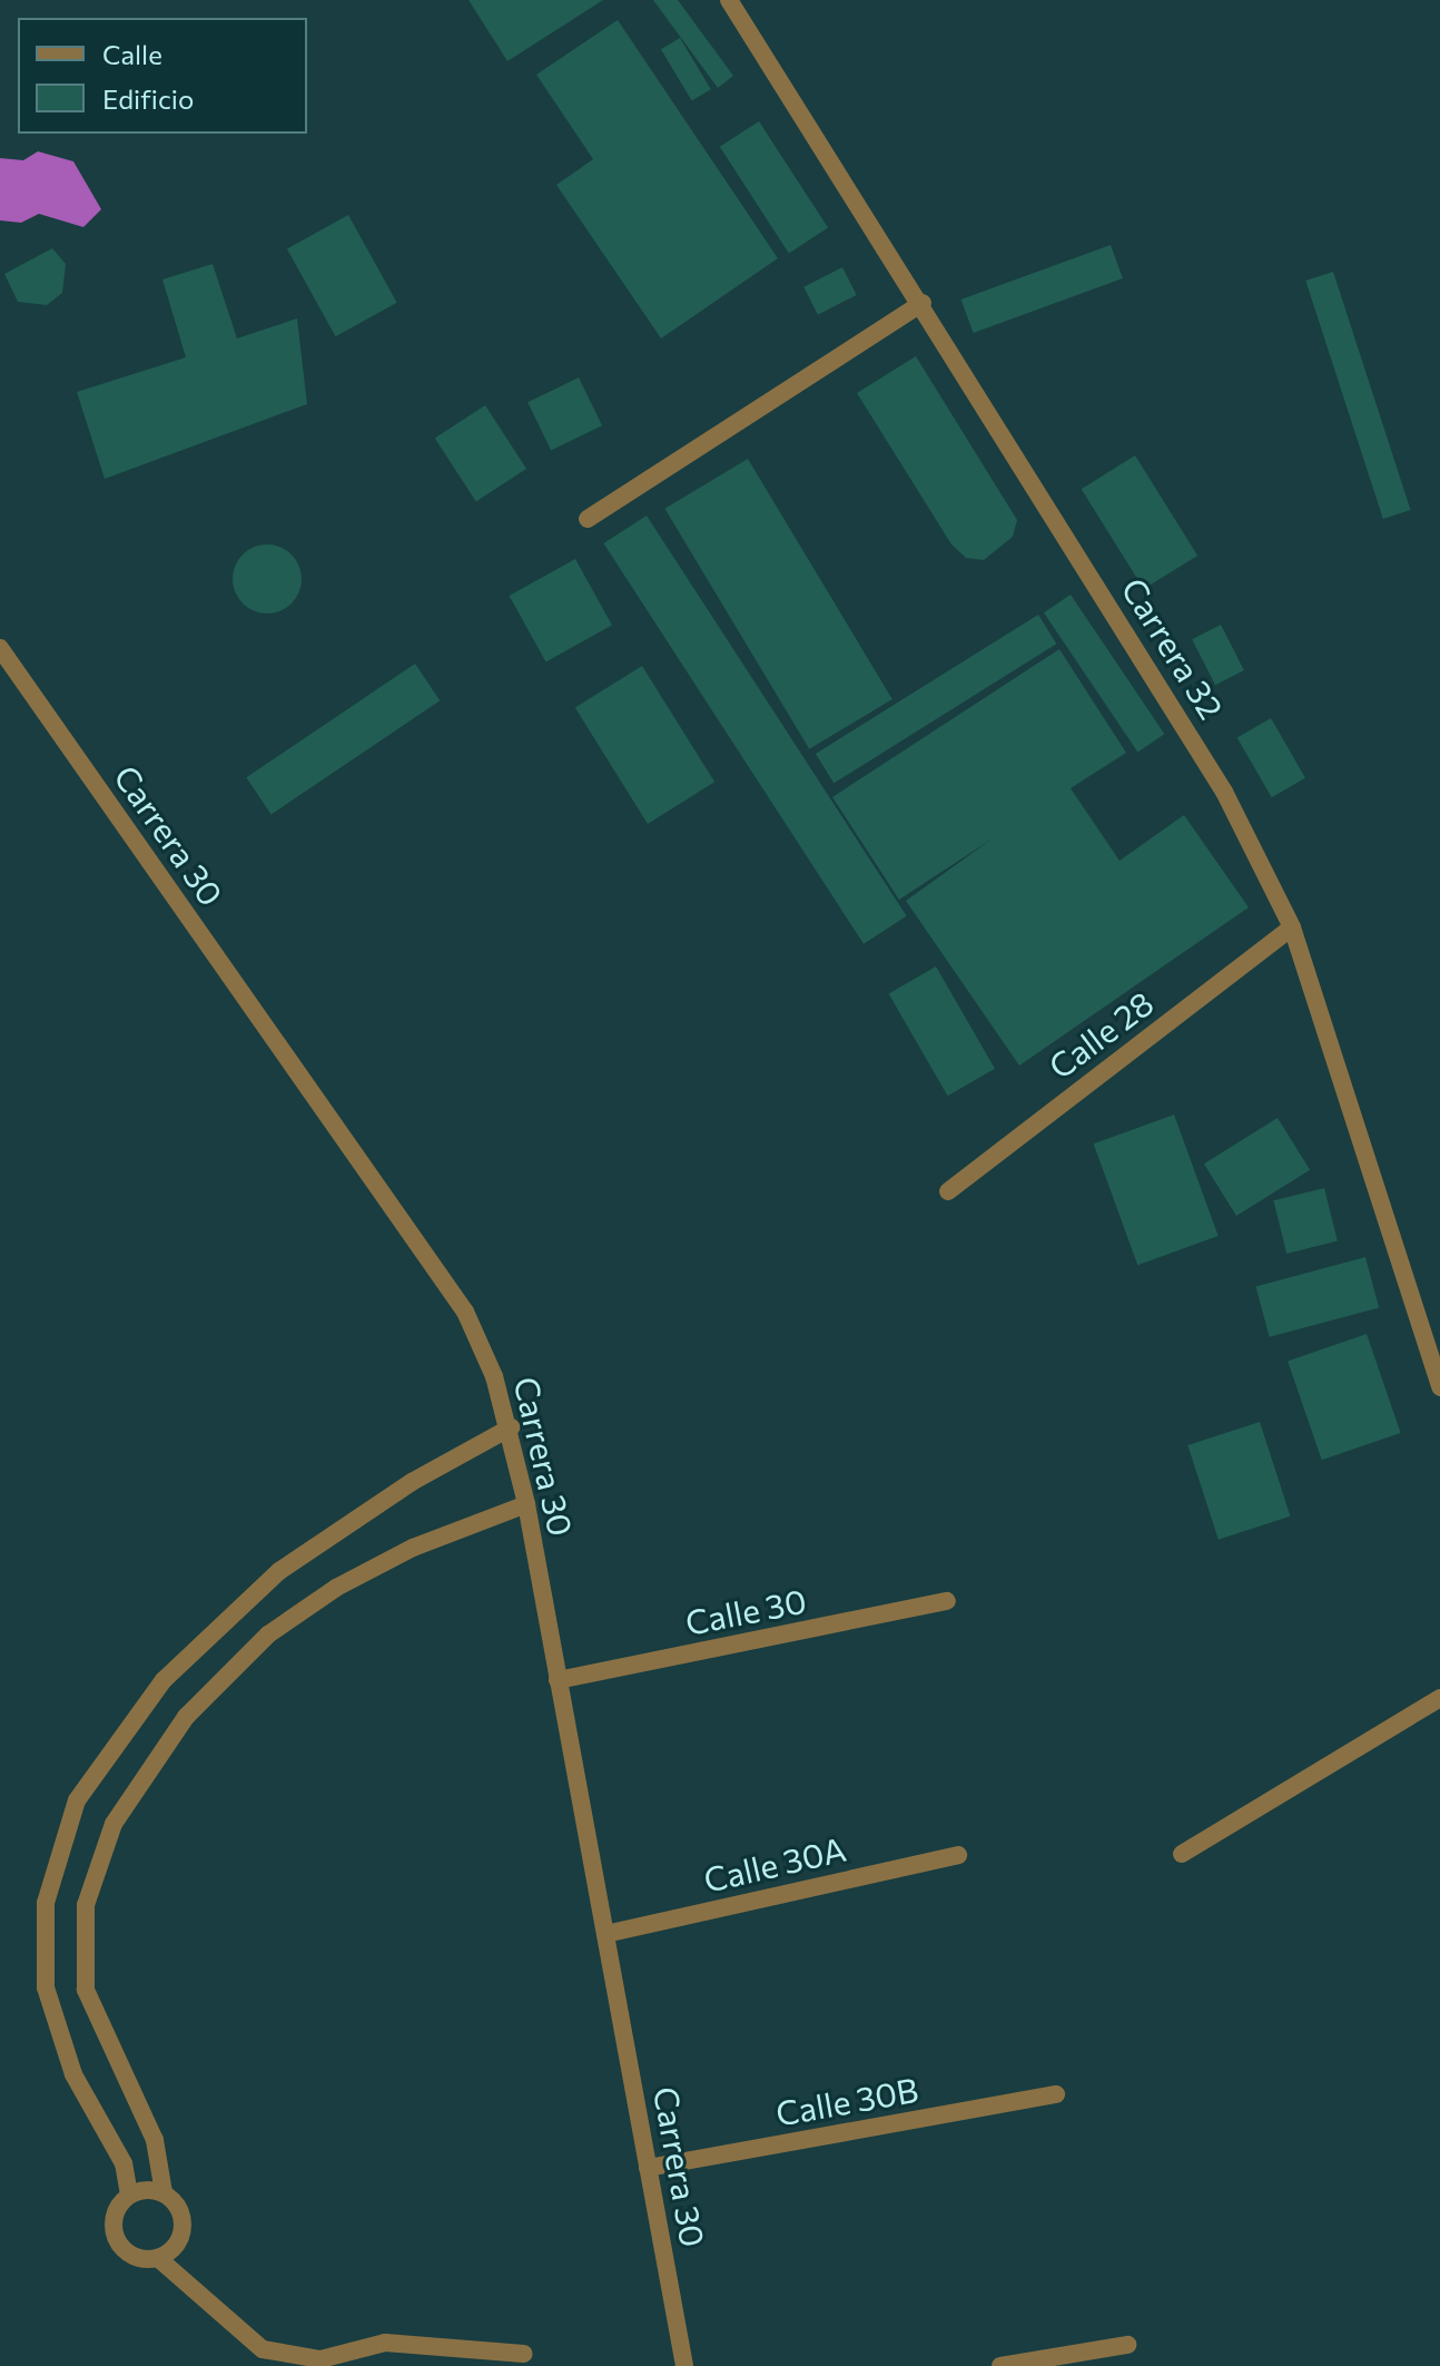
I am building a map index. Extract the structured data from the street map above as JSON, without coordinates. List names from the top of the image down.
{
  "streets": {
    "street": [
      "Carrera 32",
      "Carrera 30",
      "Calle 28",
      "Calle 30",
      "Calle 30A",
      "Calle 30B"
    ]
  },
  "crossings": [
    ["Carrera 32", "Calle 28"],
    ["Carrera 30", "Calle 30"],
    ["Carrera 30", "Calle 30A"],
    ["Carrera 30", "Calle 30B"]
  ],
  "legend": ["Calle", "Edificio"]
}
